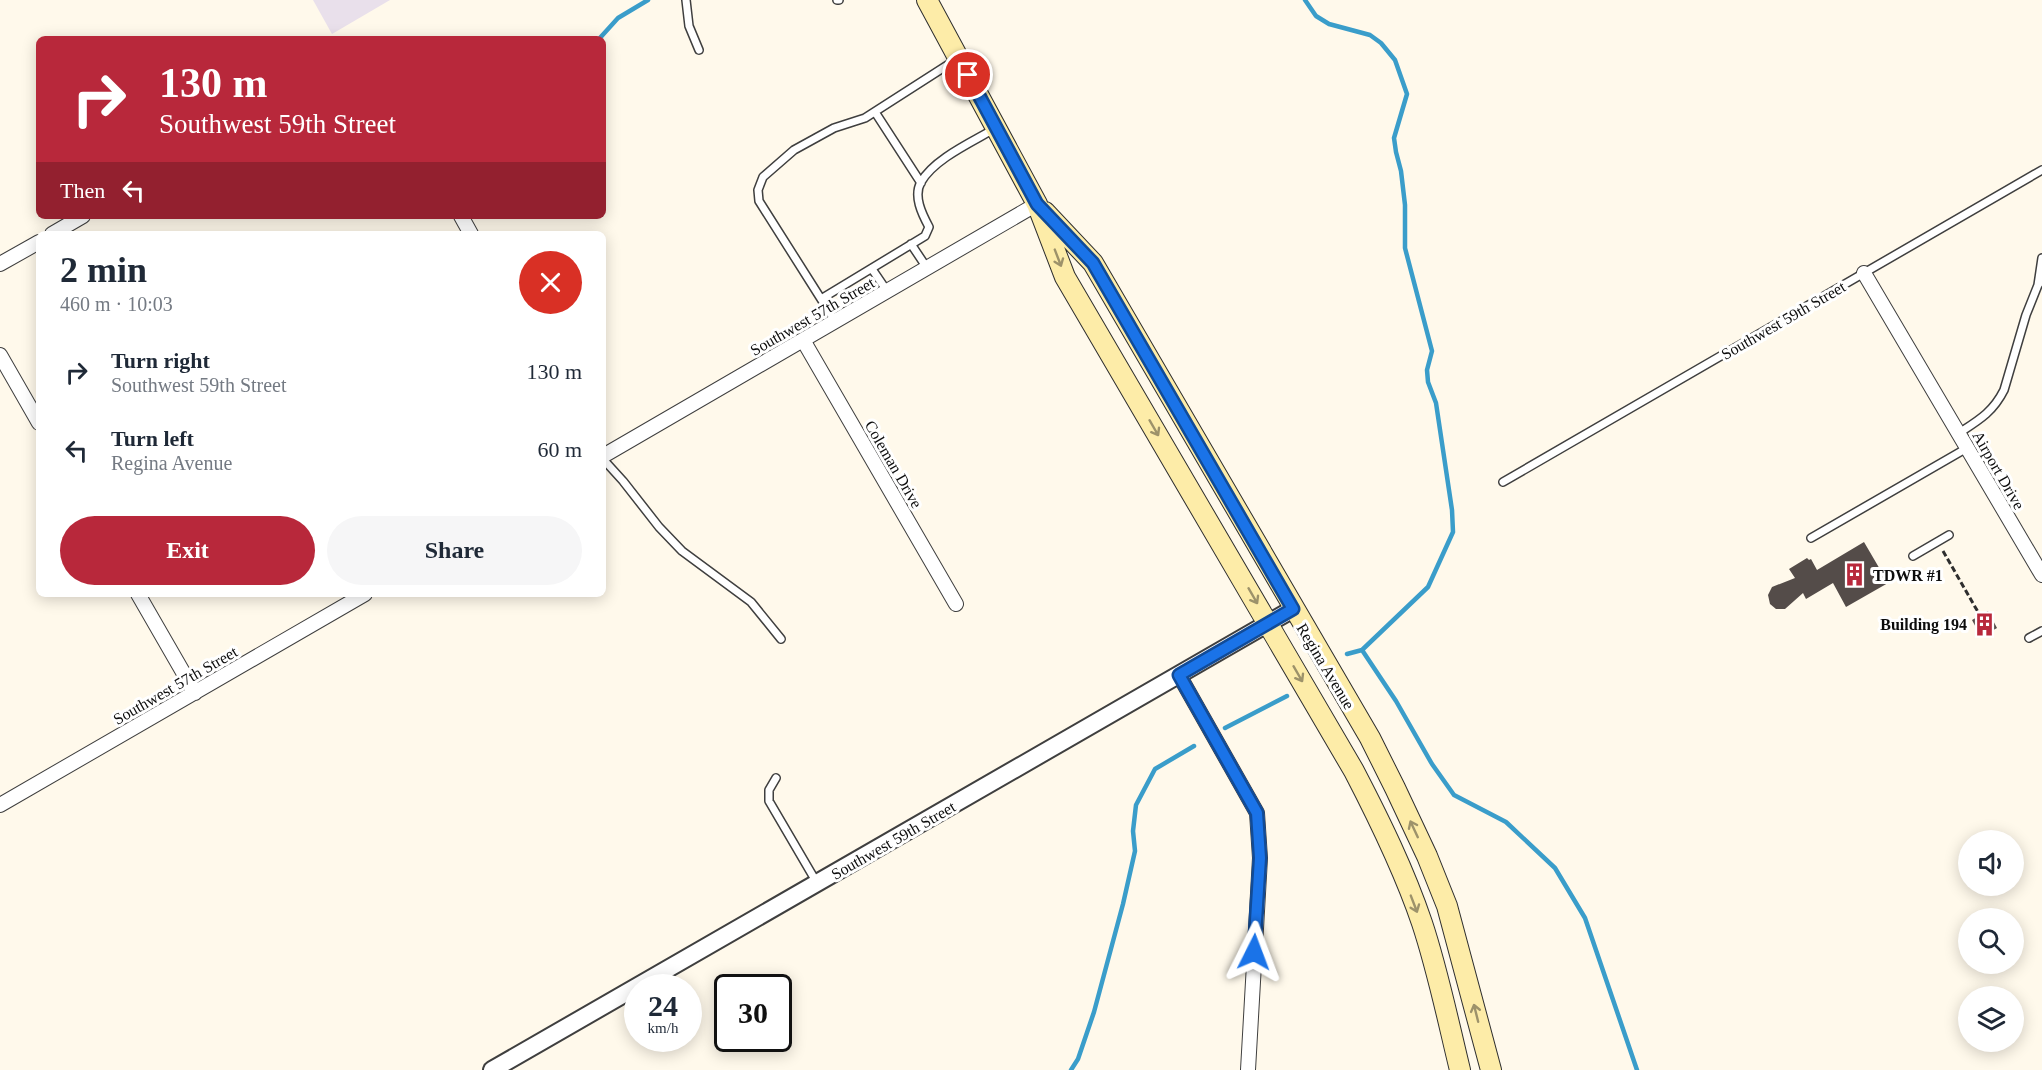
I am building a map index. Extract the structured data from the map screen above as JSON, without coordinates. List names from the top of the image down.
{
  "streets": {
    "main road": ["Regina Avenue"],
    "street": [
      "Southwest 57th Street",
      "Southwest 59th Street",
      "Coleman Drive",
      "Airport Drive"
    ]
  },
  "crossings": [
    ["Southwest 57th Street", "Coleman Drive"],
    ["Southwest 57th Street", "Regina Avenue"],
    ["Southwest 59th Street", "Airport Drive"],
    ["Southwest 59th Street", "Regina Avenue"]
  ],
  "places": {
    "building": ["TDWR #1", "Building 194"]
  },
  "page": {
    "turn": ["130 m", "Southwest 59th Street"],
    "then": "Then",
    "heading": ["2 min", "460 m · 10:03"],
    "list": [
      {
        "name": "Turn right",
        "note": "Southwest 59th Street",
        "value": "130 m"
      },
      {
        "name": "Turn left",
        "note": "Regina Avenue",
        "value": "60 m"
      }
    ],
    "buttons": ["Exit", "Share"],
    "speed": "24 km/h",
    "limit": "30"
  }
}
